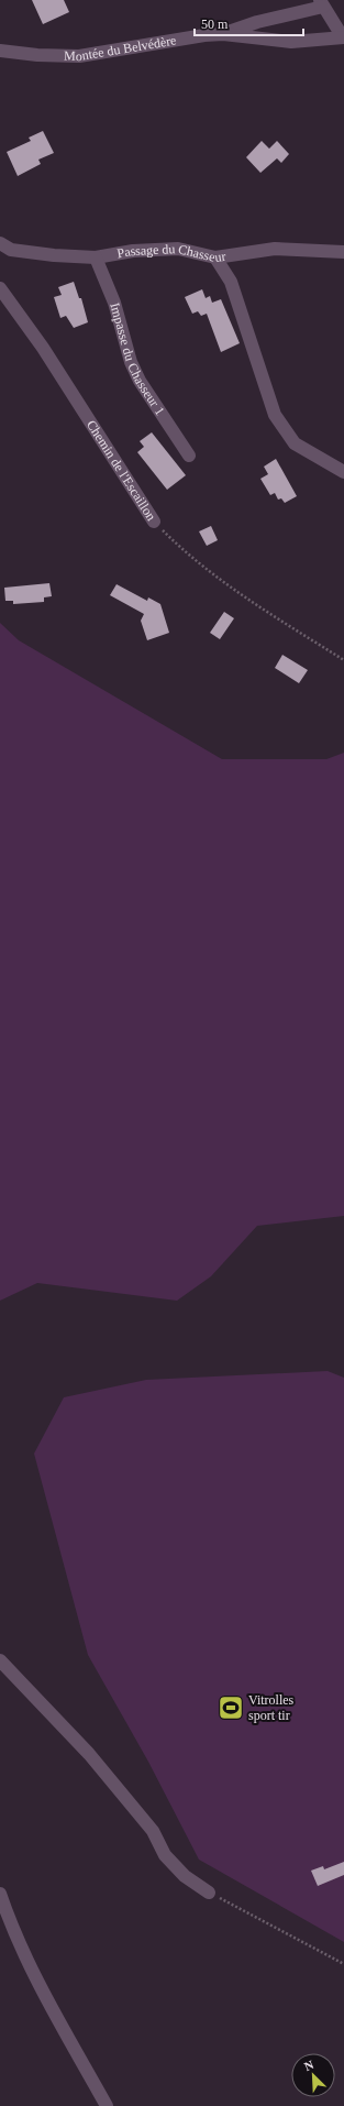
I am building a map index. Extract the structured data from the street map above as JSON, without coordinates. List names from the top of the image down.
{
  "streets": {
    "street": [
      "Montée du Belvédère",
      "Passage du Chasseur",
      "Impasse du Chasseur 1",
      "Chemin de l'Escaillon"
    ]
  },
  "crossings": [
    ["Passage du Chasseur", "Impasse du Chasseur 1"]
  ],
  "places": {
    "sports": ["Vitrolles sport tir"]
  },
  "scale_bar": "50 m",
  "north": "top left"
}
